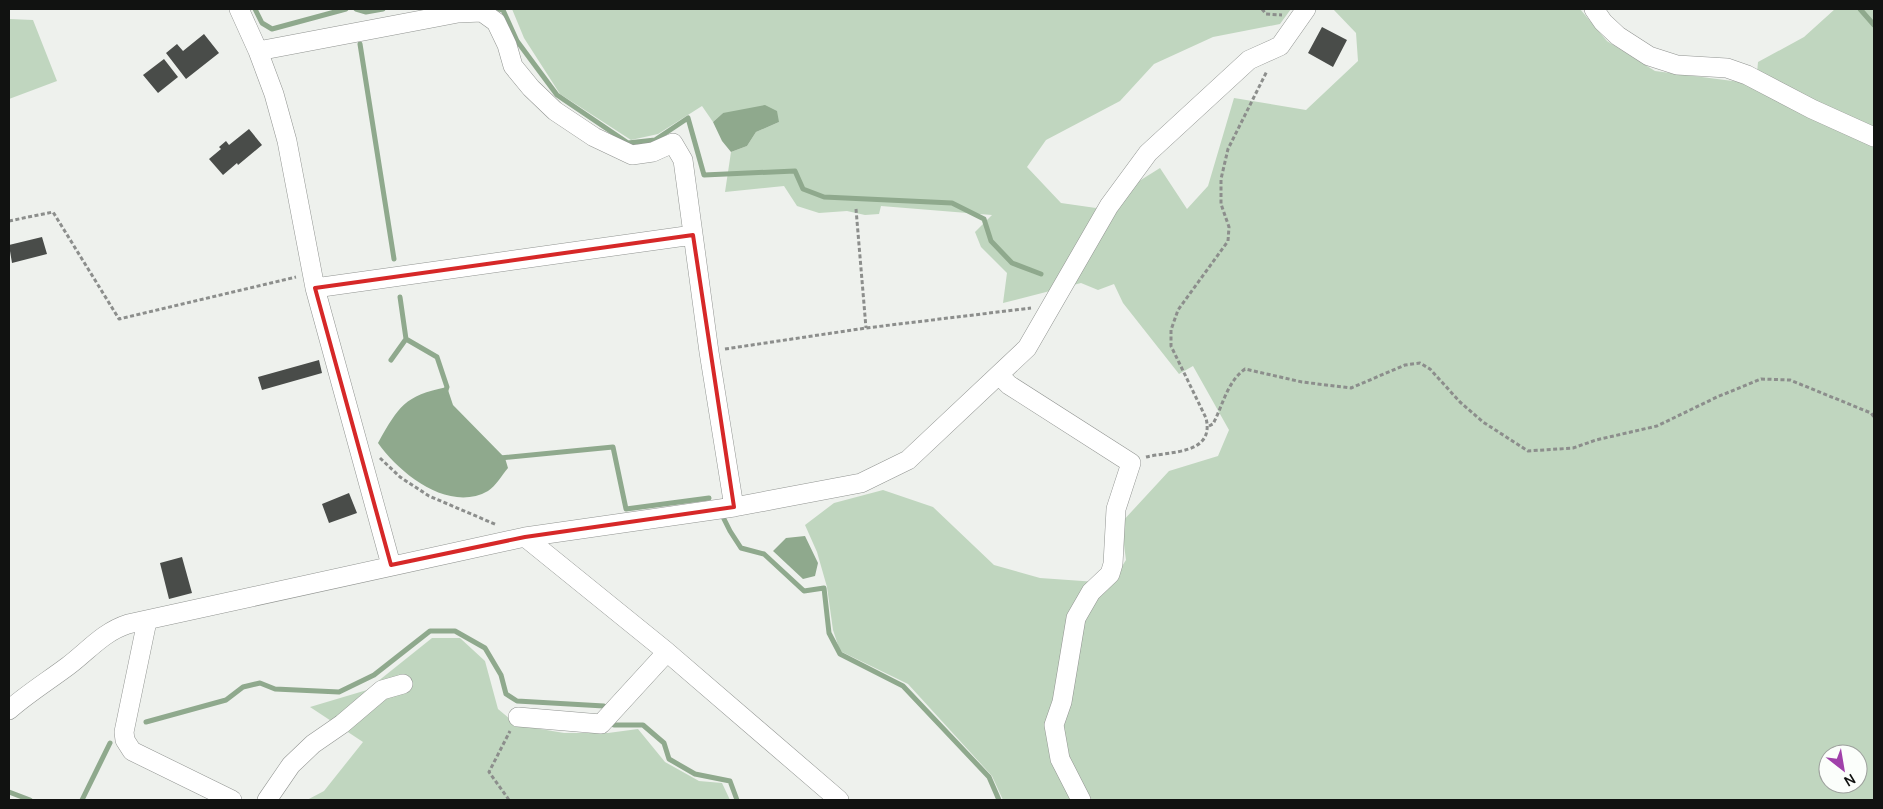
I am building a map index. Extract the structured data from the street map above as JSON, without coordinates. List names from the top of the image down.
{
  "north": "bottom right"
}
